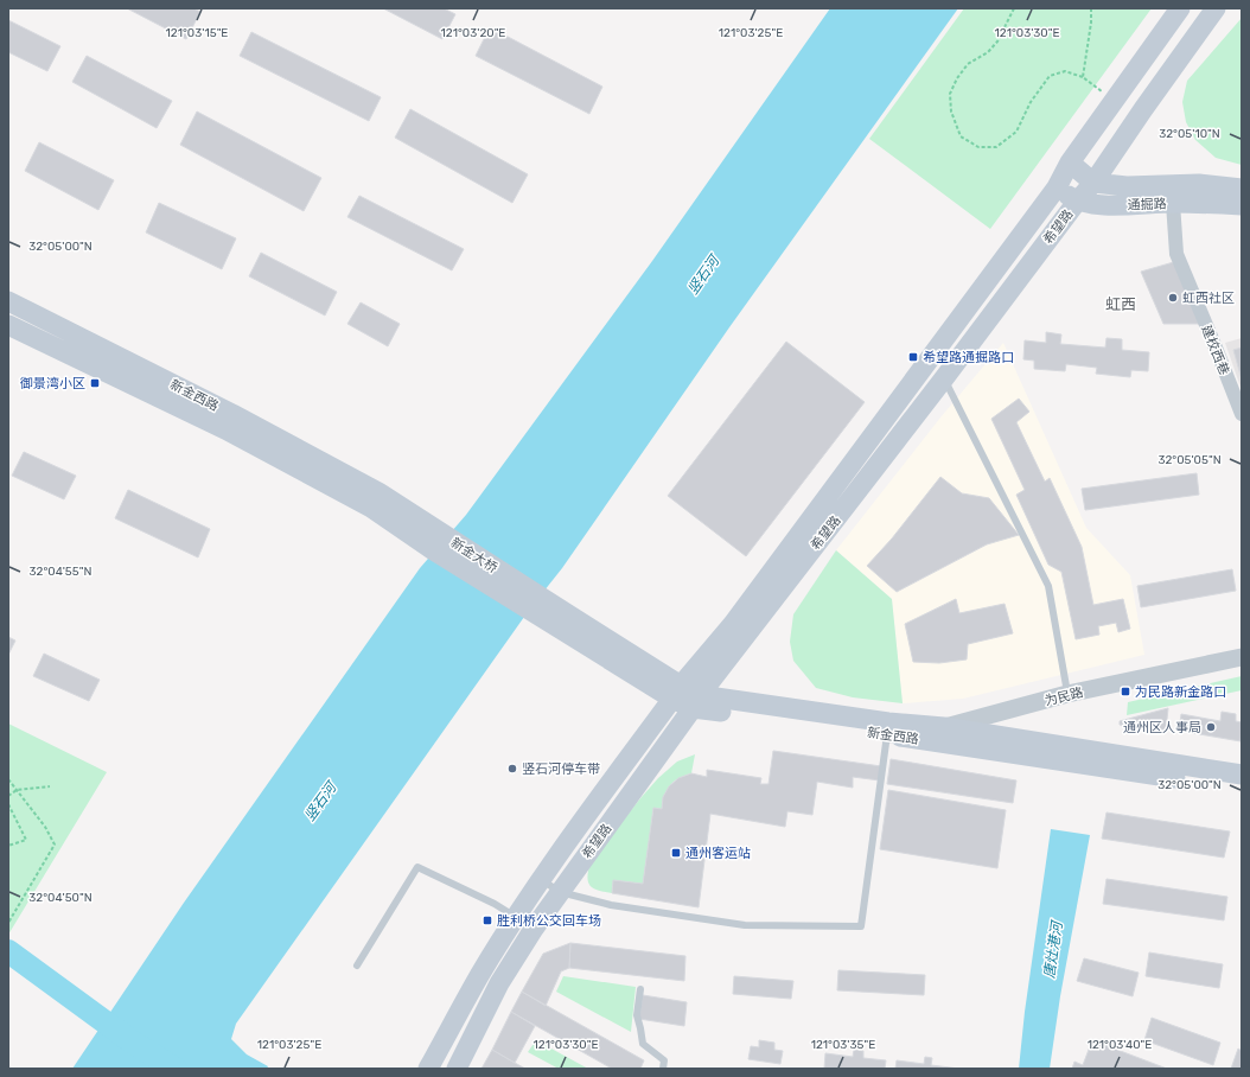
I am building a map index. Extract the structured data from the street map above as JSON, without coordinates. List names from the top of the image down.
{
  "streets": {
    "main road": [
      "通掘路",
      "希望路",
      "新金西路",
      "新金大桥"
    ],
    "street": ["建校西巷", "为民路"]
  },
  "crossings": [
    ["通掘路", "希望路"],
    ["通掘路", "建校西巷"],
    ["希望路", "新金西路"],
    ["新金西路", "新金大桥"],
    ["新金西路", "为民路"]
  ],
  "districts": ["虹西"],
  "water": ["竖石河", "唐灶港河"],
  "places": {
    "other": ["虹西社区", "通州区人事局", "竖石河停车带"],
    "transit": [
      "希望路通掘路口",
      "御景湾小区",
      "为民路新金路口",
      "通州客运站",
      "胜利桥公交回车场"
    ]
  },
  "coordinates": [
    "121°03'15\"E",
    "121°03'20\"E",
    "121°03'25\"E",
    "121°03'30\"E",
    "32°05'10\"N",
    "32°05'00\"N",
    "32°05'05\"N",
    "32°04'55\"N",
    "32°04'50\"N",
    "121°03'35\"E",
    "121°03'40\"E"
  ]
}
